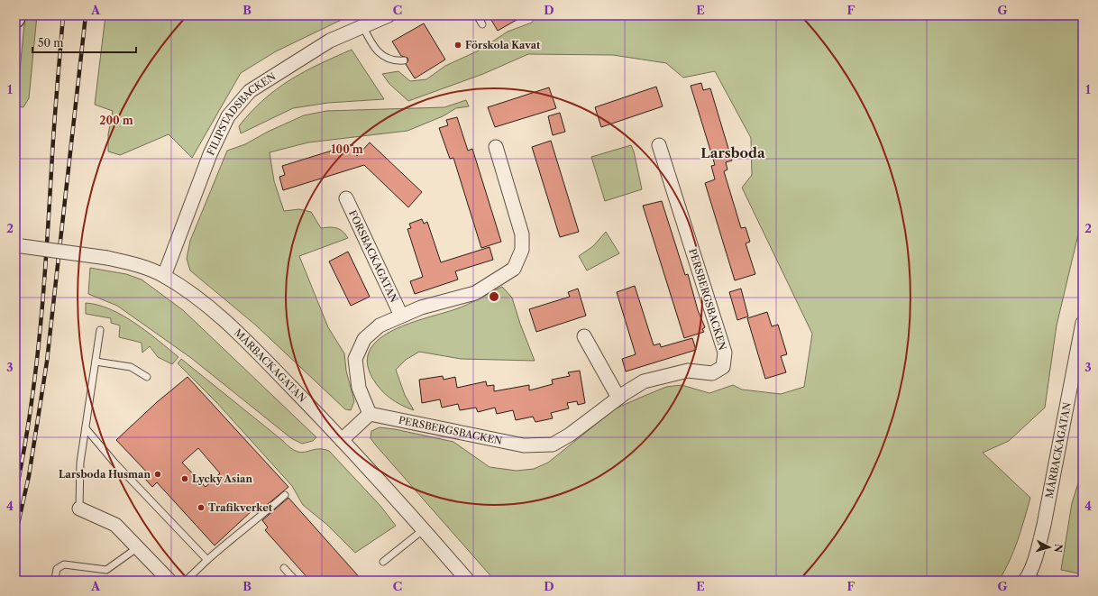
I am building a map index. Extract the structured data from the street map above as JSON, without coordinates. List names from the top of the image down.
{
  "streets": {
    "street": [
      "FILIPSTADSBACKEN",
      "FORSBACKAGATAN",
      "PERSBERGSBACKEN",
      "MÅRBACKAGATAN"
    ]
  },
  "crossings": [
    ["FILIPSTADSBACKEN", "MÅRBACKAGATAN"],
    ["FORSBACKAGATAN", "PERSBERGSBACKEN"]
  ],
  "districts": ["Larsboda"],
  "places": [
    "Förskola Kavat",
    "Larsboda Husman",
    "Lycky Asian",
    "Trafikverket"
  ],
  "scale_bar": "50 m",
  "north": "right",
  "grid": {
    "columns": [
      "A",
      "B",
      "C",
      "D",
      "E",
      "F",
      "G"
    ],
    "rows": [
      "1",
      "2",
      "3",
      "4"
    ]
  },
  "rings": ["200 m", "100 m"]
}
